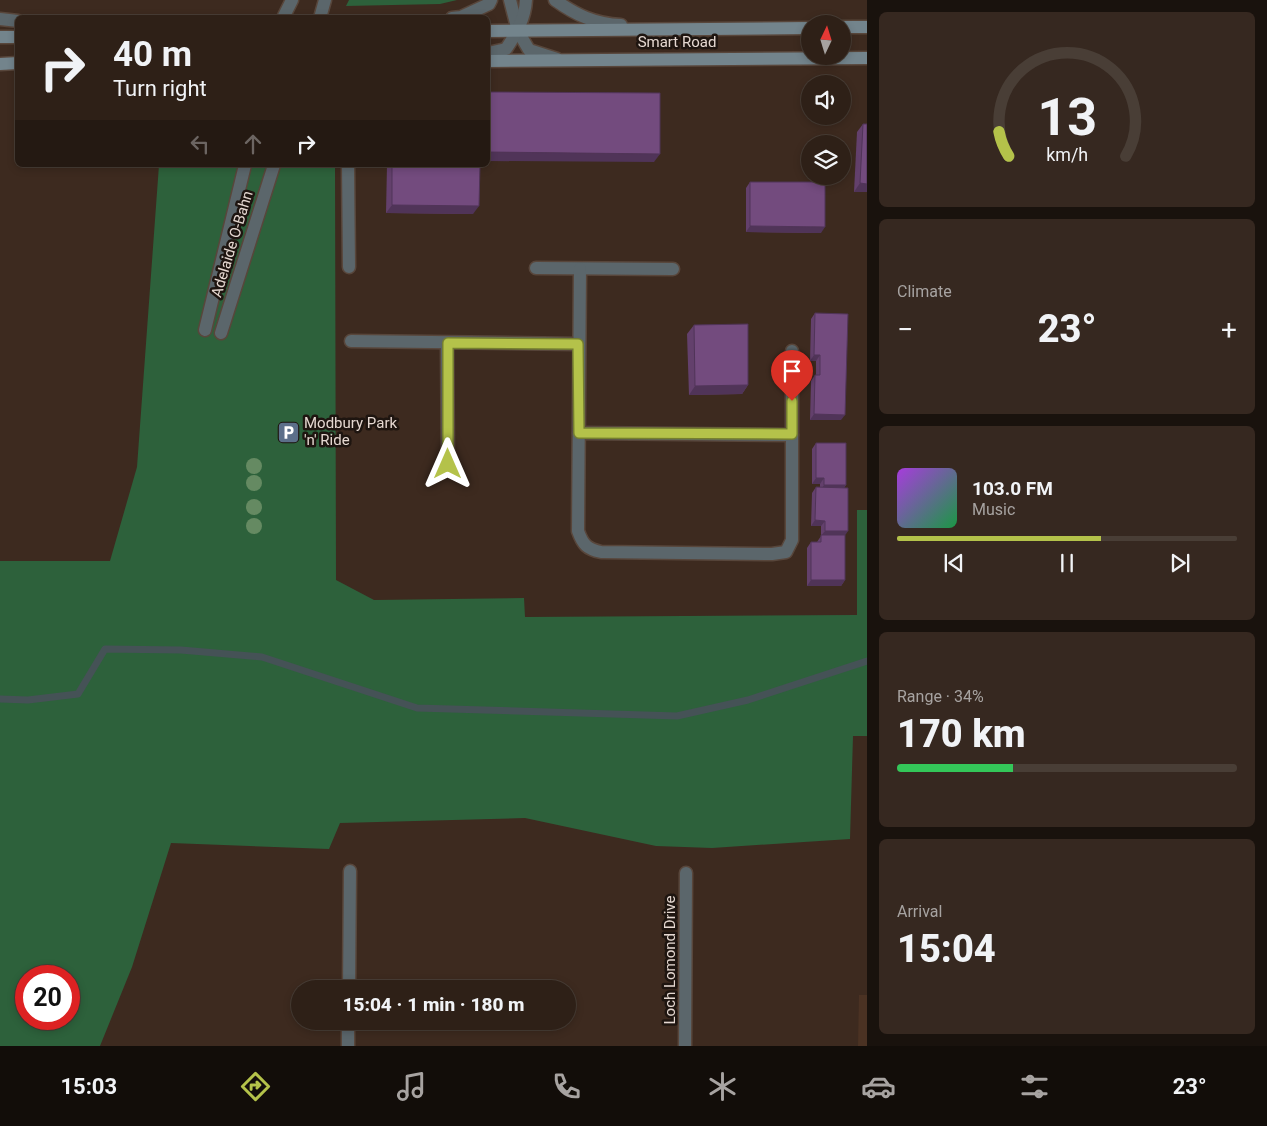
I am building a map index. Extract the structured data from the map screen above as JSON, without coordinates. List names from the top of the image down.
{
  "streets": {
    "main road": ["Smart Road"],
    "street": ["Adelaide O-Bahn", "Loch Lomond Drive"]
  },
  "places": {
    "parking": ["Modbury Park 'n' Ride"]
  },
  "north": "top",
  "page": {
    "turn": ["40 m", "Turn right"],
    "tile": [
      "Climate",
      ["Range · 34%", "170 km"],
      ["Arrival", "15:04"]
    ],
    "heat": ["−", "23°", "+"],
    "song": ["103.0 FM", "Music"],
    "limit": "20",
    "trip": "15:04 · 1 min · 180 m",
    "tabs": ["15:03", "23°"],
    "gauge": ["13", "km/h"]
  }
}
